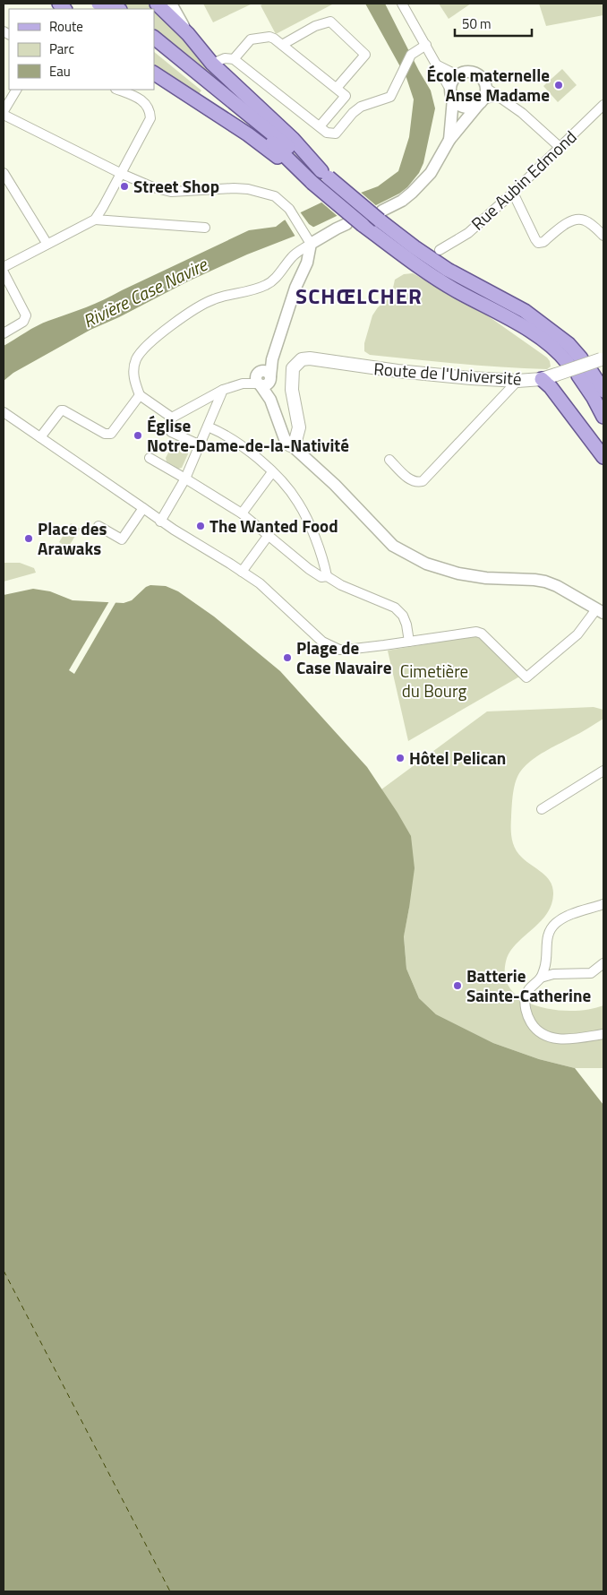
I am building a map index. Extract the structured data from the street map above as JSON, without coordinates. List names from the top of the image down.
{
  "streets": {
    "main road": ["Route de l'Université"],
    "street": ["Rue Aubin Edmond"]
  },
  "districts": ["SCHŒLCHER"],
  "water": ["Rivière Case Navire"],
  "parks": ["Cimetière du Bourg"],
  "places": [
    "École maternelle Anse Madame",
    "Street Shop",
    "Église Notre-Dame-de-la-Nativité",
    "The Wanted Food",
    "Place des Arawaks",
    "Plage de Case Navaire",
    "Hôtel Pelican",
    "Batterie Sainte-Catherine"
  ],
  "legend": ["Route", "Parc", "Eau"],
  "scale_bar": "50 m"
}
